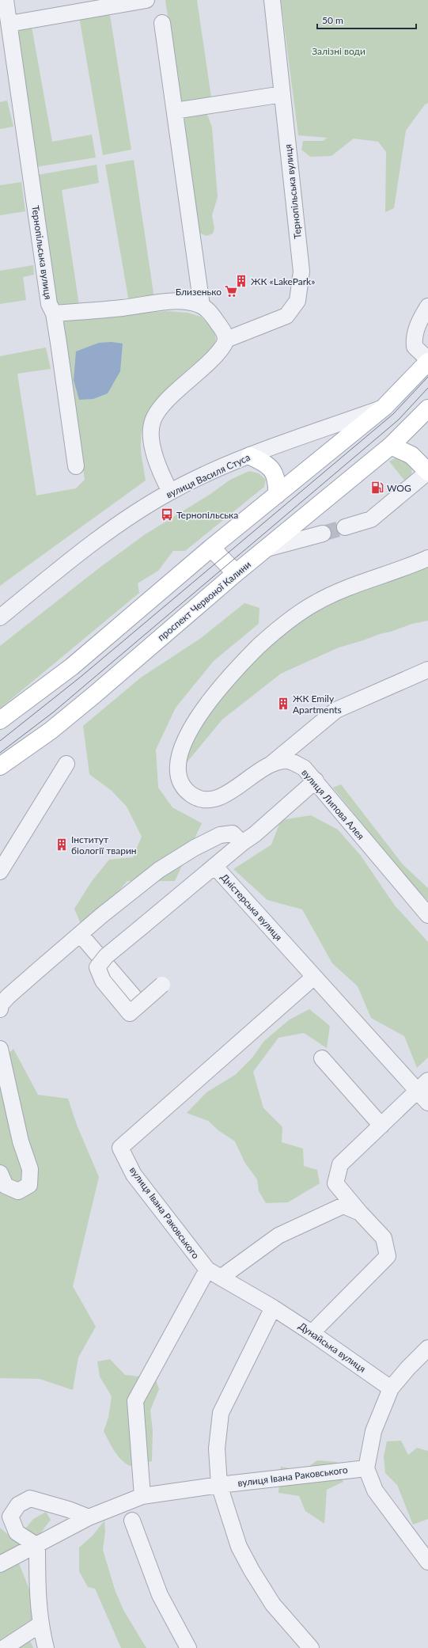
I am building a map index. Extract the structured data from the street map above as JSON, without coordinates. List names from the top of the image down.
{
  "streets": {
    "main road": ["вулиця Василя Стуса", "проспект Червоної Калини"],
    "street": [
      "Тернопільська вулиця",
      "вулиця Липова Алея",
      "Дністерська вулиця",
      "вулиця Івана Раковського",
      "Дунайська вулиця"
    ]
  },
  "crossings": [
    ["вулиця Липова Алея", "Дністерська вулиця"],
    ["Дністерська вулиця", "вулиця Івана Раковського"],
    ["вулиця Івана Раковського", "Дунайська вулиця"]
  ],
  "parks": ["Залізні води"],
  "places": {
    "building": ["ЖК «LakePark»", "ЖК Emily Apartments", "Інститут біології тварин"],
    "supermarket": ["Близенько"],
    "fuel station": ["WOG"],
    "bus stop": ["Тернопільська"]
  },
  "scale_bar": "50 m"
}
